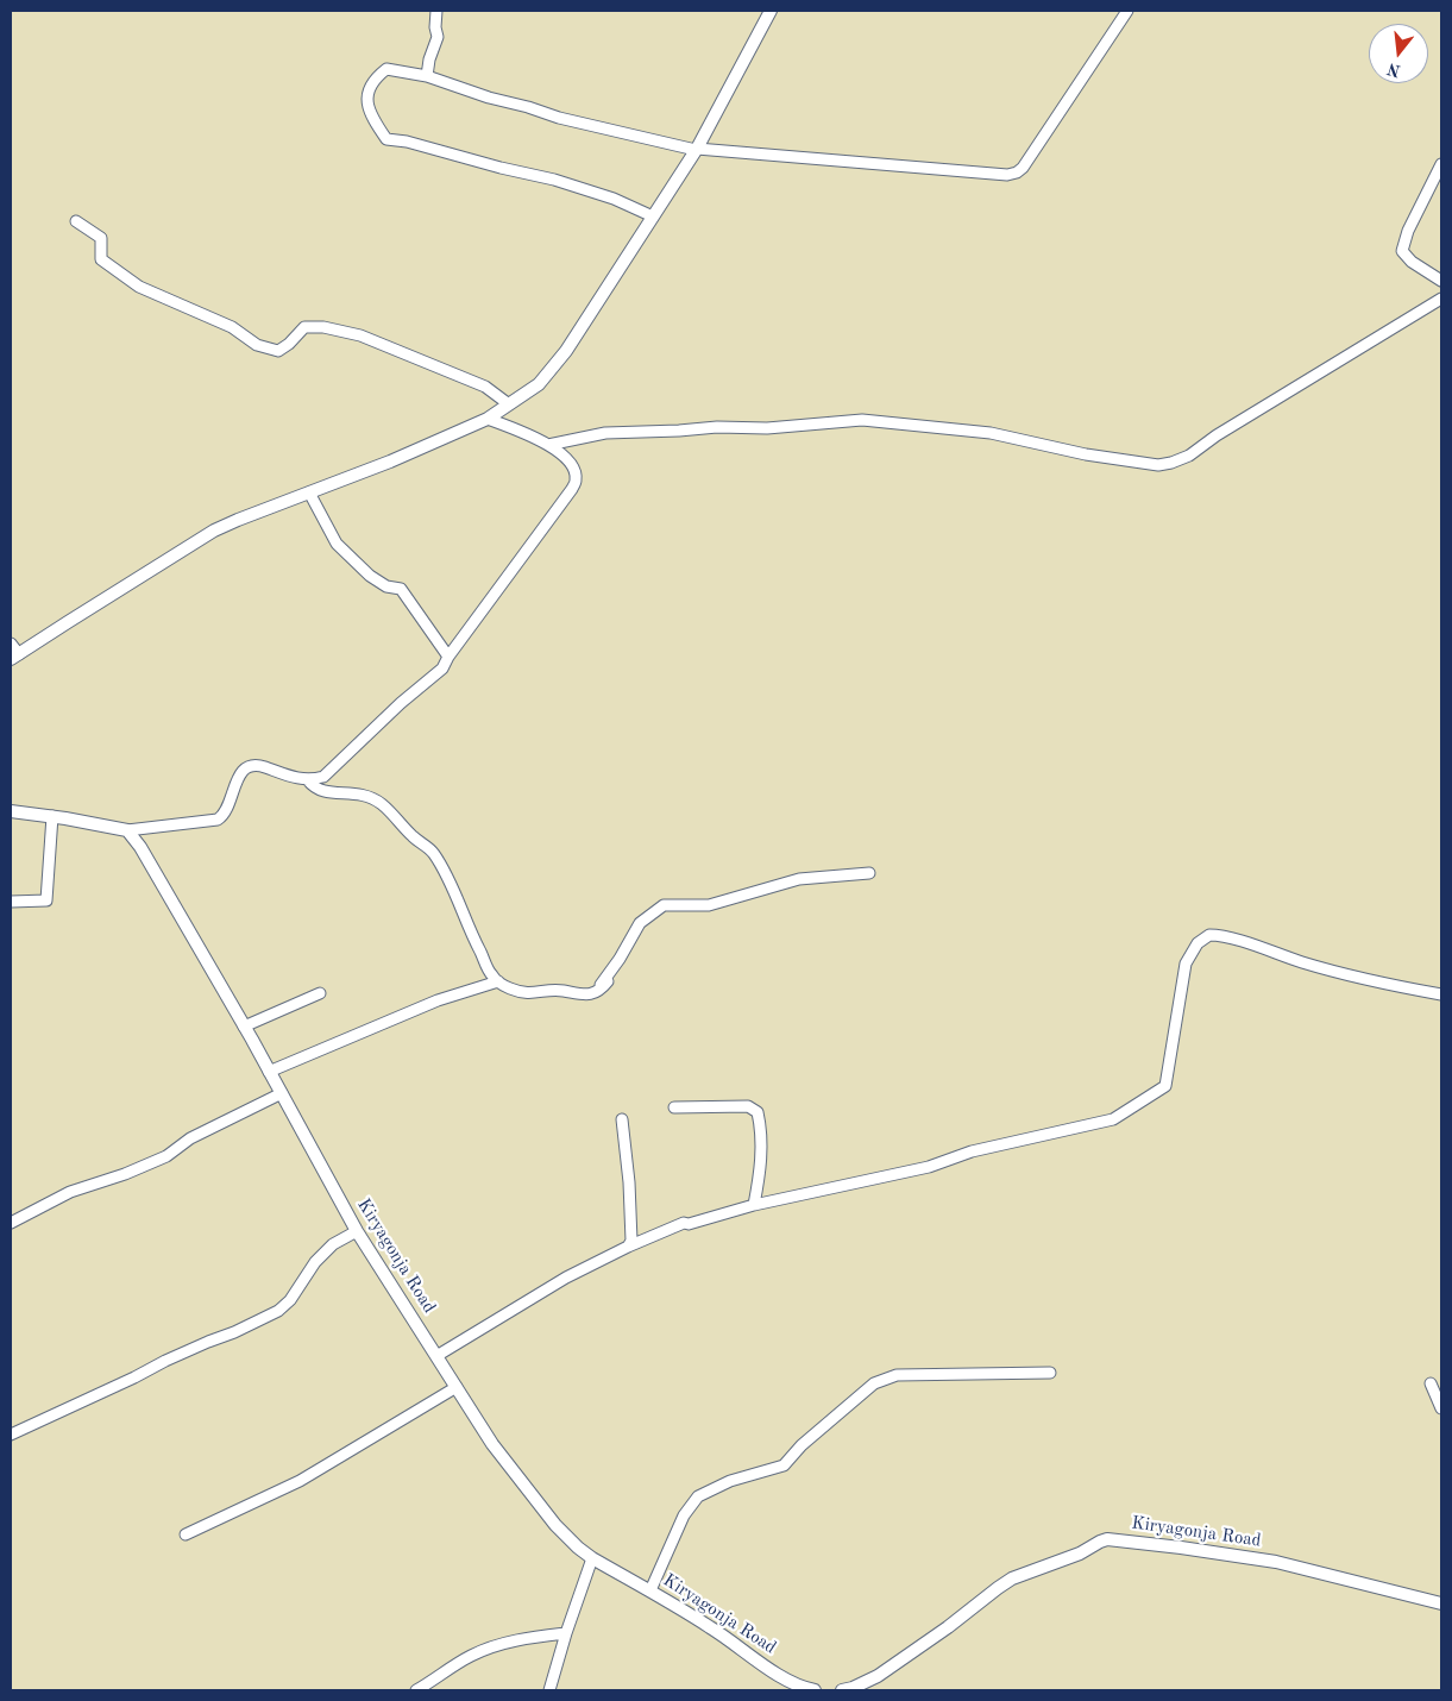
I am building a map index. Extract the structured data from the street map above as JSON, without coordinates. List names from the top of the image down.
{
  "streets": {
    "street": ["Kiryagonja Road"]
  },
  "north": "bottom"
}
